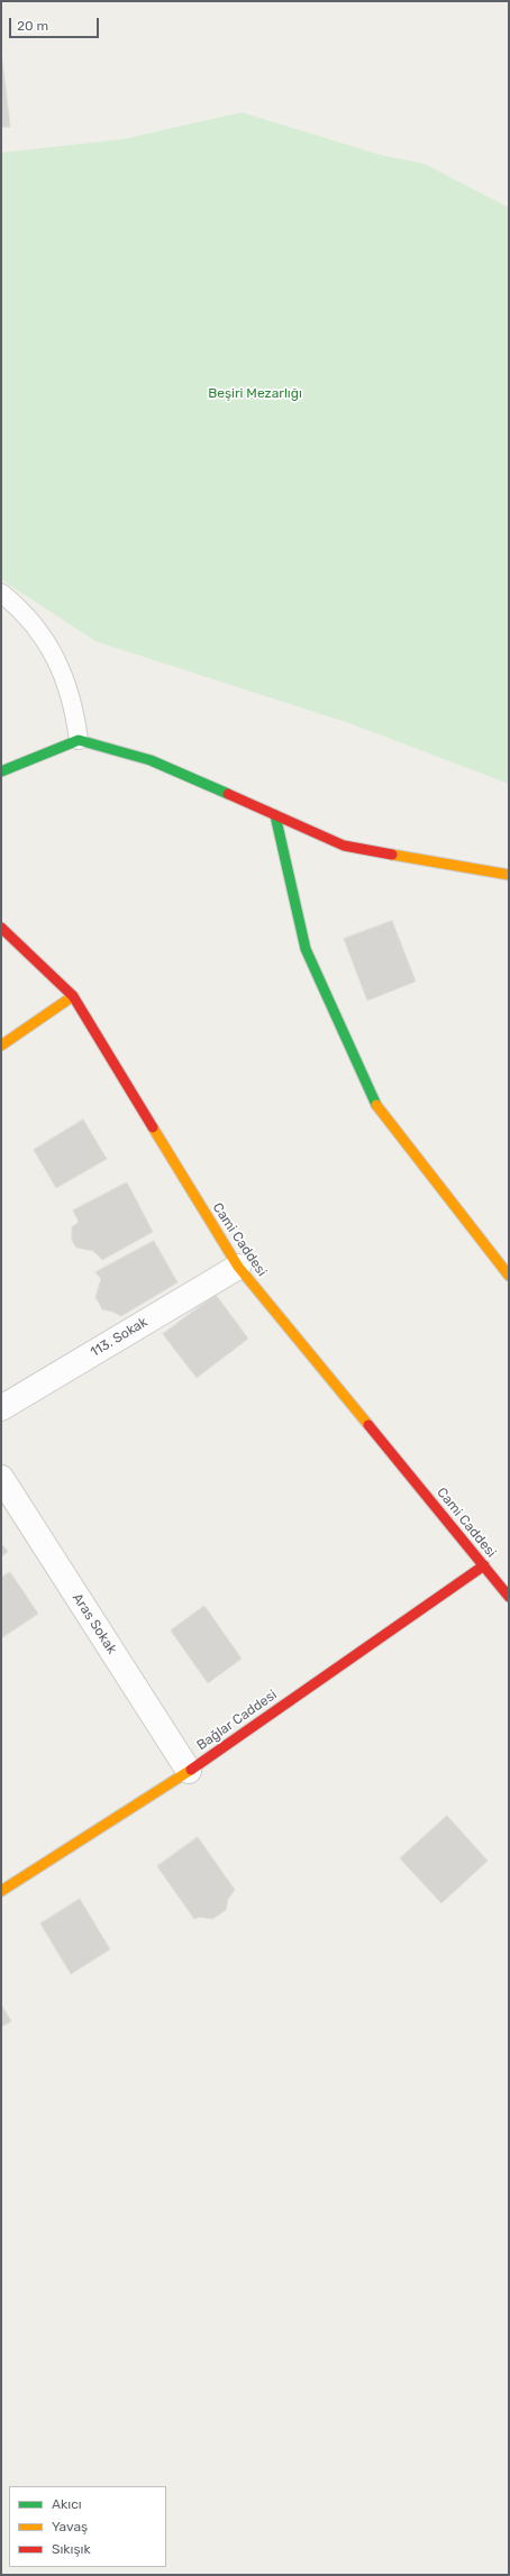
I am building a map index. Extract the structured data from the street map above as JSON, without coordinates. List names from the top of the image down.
{
  "streets": {
    "street": [
      "Cami Caddesi",
      "113. Sokak",
      "Aras Sokak",
      "Bağlar Caddesi"
    ]
  },
  "crossings": [
    ["Cami Caddesi", "113. Sokak"],
    ["Cami Caddesi", "Bağlar Caddesi"],
    ["Aras Sokak", "Bağlar Caddesi"]
  ],
  "parks": ["Beşiri Mezarlığı"],
  "legend": ["Akıcı", "Yavaş", "Sıkışık"],
  "scale_bar": "20 m"
}
